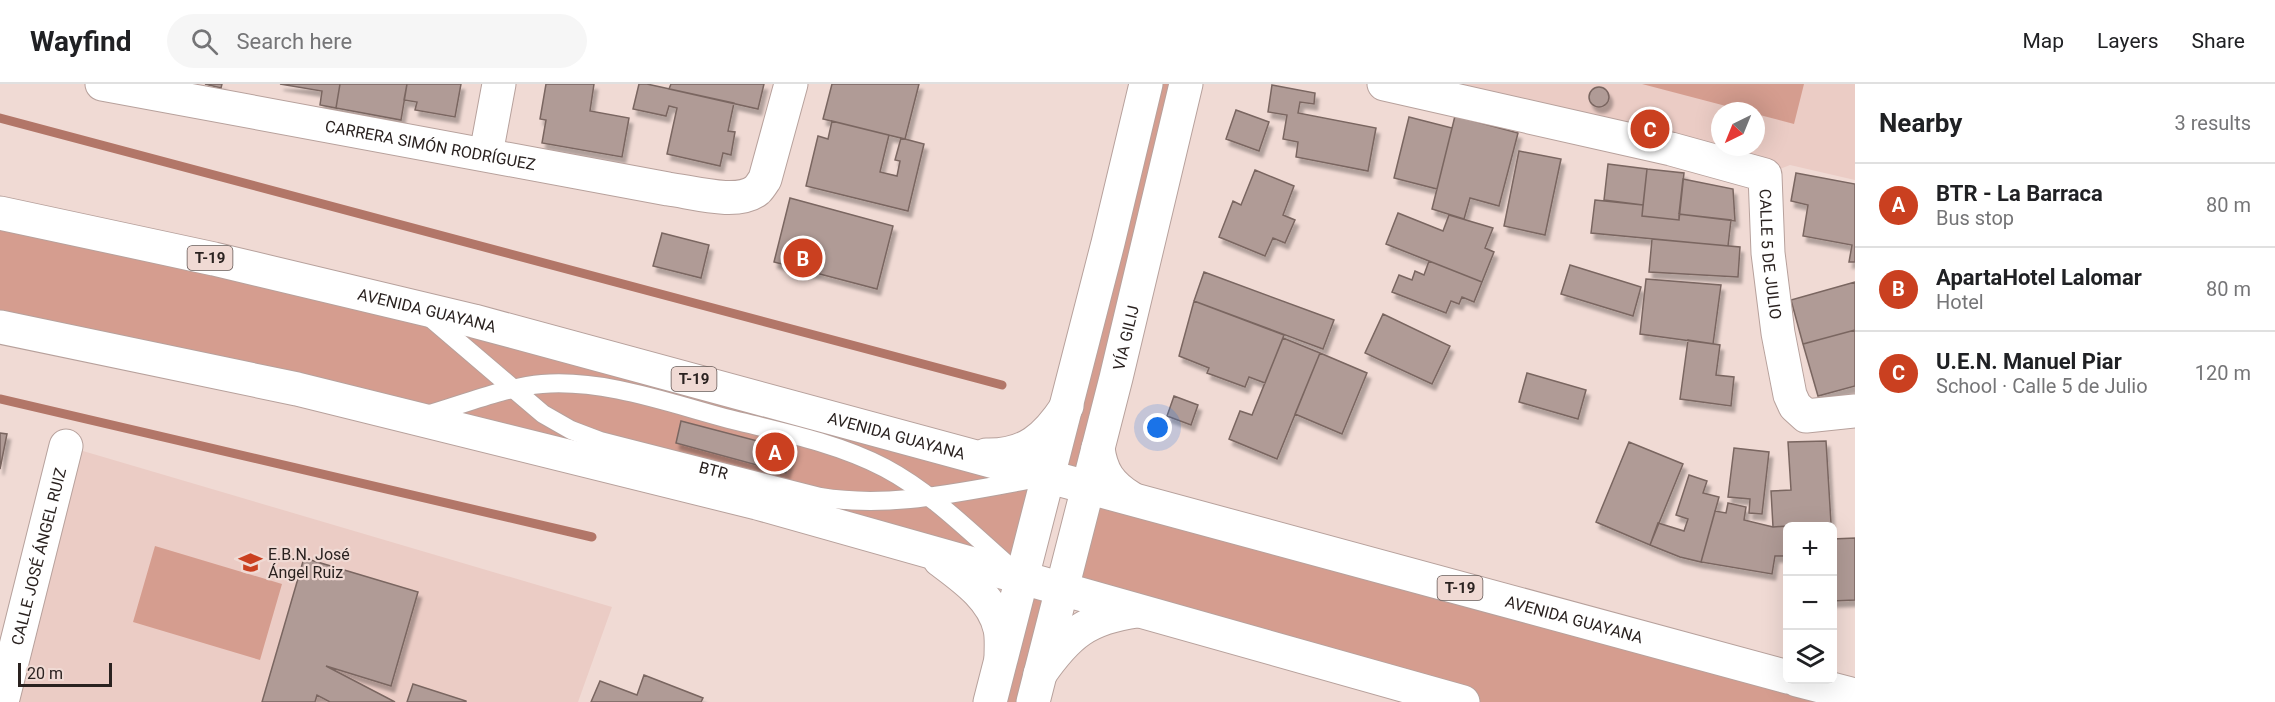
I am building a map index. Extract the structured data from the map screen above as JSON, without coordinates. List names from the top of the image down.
{
  "streets": {
    "main road": [
      "CARRERA SIMÓN RODRÍGUEZ",
      "CALLE 5 DE JULIO",
      "T-19",
      "AVENIDA GUAYANA",
      "VÍA GILIJ",
      "CALLE JOSÉ ÁNGEL RUIZ"
    ],
    "lane": ["BTR"]
  },
  "crossings": [
    ["T-19", "AVENIDA GUAYANA"],
    ["AVENIDA GUAYANA", "VÍA GILIJ"],
    ["AVENIDA GUAYANA", "BTR"]
  ],
  "places": {
    "school or university": ["E.B.N. José Ángel Ruiz"]
  },
  "scale_bar": "20 m",
  "north": "bottom left",
  "page": {
    "header": "Wayfind",
    "search": "Search here",
    "nav": ["Map", "Layers", "Share"],
    "heading": ["Nearby", "3 results"],
    "pins": ["C", "B", "A"],
    "list": [
      {
        "mark": "A",
        "name": "BTR - La Barraca",
        "note": "Bus stop",
        "value": "80 m"
      },
      {
        "mark": "B",
        "name": "ApartaHotel Lalomar",
        "note": "Hotel",
        "value": "80 m"
      },
      {
        "mark": "C",
        "name": "U.E.N. Manuel Piar",
        "note": "School · Calle 5 de Julio",
        "value": "120 m"
      }
    ],
    "map_buttons": ["+", "−"],
    "scale": "20 m"
  }
}
